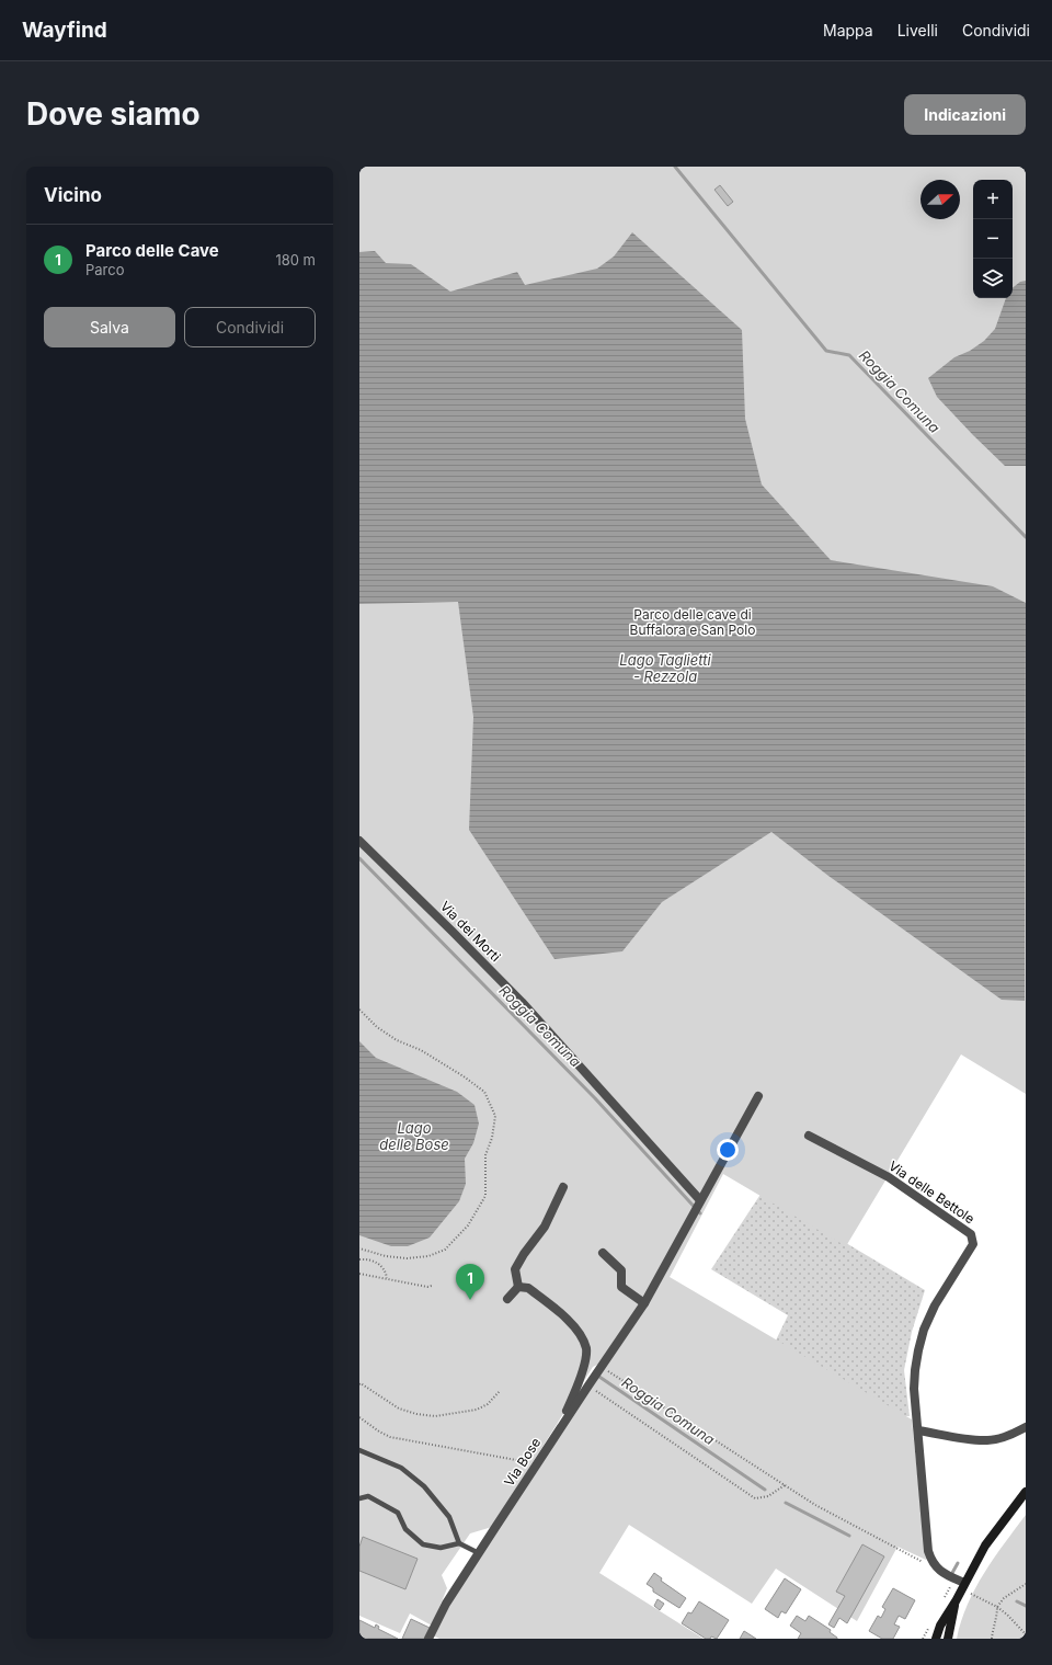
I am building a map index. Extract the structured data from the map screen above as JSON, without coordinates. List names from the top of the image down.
{
  "streets": {
    "street": ["Via dei Morti", "Via delle Bettole", "Via Bose"]
  },
  "crossings": [
    ["Via dei Morti", "Via Bose"]
  ],
  "water": ["Roggia Comuna", "Lago Taglietti - Rezzola", "Lago delle Bose"],
  "parks": ["Parco delle cave di Buffalora e San Polo"],
  "north": "right",
  "page": {
    "header": "Wayfind",
    "nav": ["Mappa", "Livelli", "Condividi"],
    "buttons": [
      "Indicazioni",
      ["Salva", "Condividi"]
    ],
    "title": "Dove siamo",
    "heading": "Vicino",
    "map_buttons": ["+", "−"],
    "list": [
      {
        "mark": "1",
        "name": "Parco delle Cave",
        "note": "Parco",
        "value": "180 m"
      }
    ],
    "pins": "1"
  }
}
